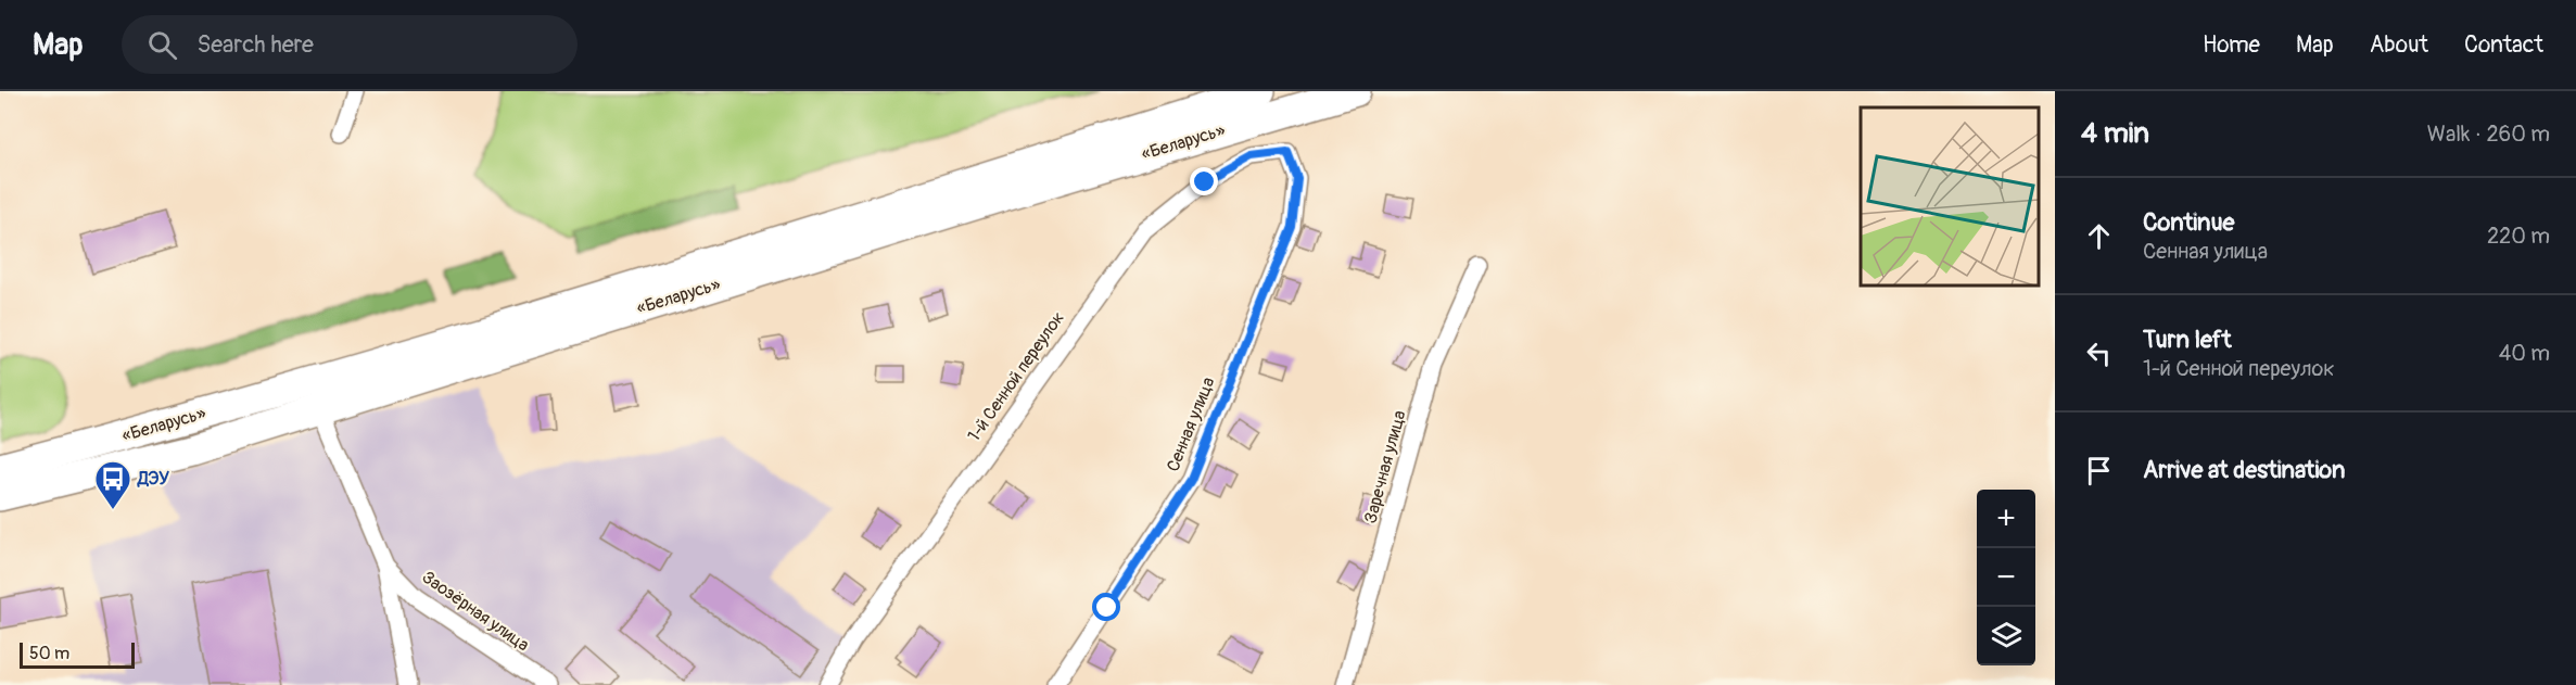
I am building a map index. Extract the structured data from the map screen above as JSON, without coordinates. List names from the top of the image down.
{
  "streets": {
    "highway": ["«Беларусь»"],
    "street": [
      "1-й Сенной переулок",
      "Сенная улица",
      "Заречная улица",
      "Заозёрная улица"
    ]
  },
  "crossings": [
    ["«Беларусь»", "Заозёрная улица"],
    ["1-й Сенной переулок", "Сенная улица"]
  ],
  "places": {
    "bus stop": ["ДЭУ"]
  },
  "scale_bar": "50 m",
  "page": {
    "header": "Map",
    "search": "Search here",
    "nav": [
      "Home",
      "Map",
      "About",
      "Contact"
    ],
    "heading": ["4 min", "Walk · 260 m"],
    "list": [
      ["Continue", "Сенная улица", "220 m"],
      ["Turn left", "1-й Сенной переулок", "40 m"],
      "Arrive at destination"
    ],
    "map_buttons": ["+", "−"],
    "scale": "50 m"
  }
}
